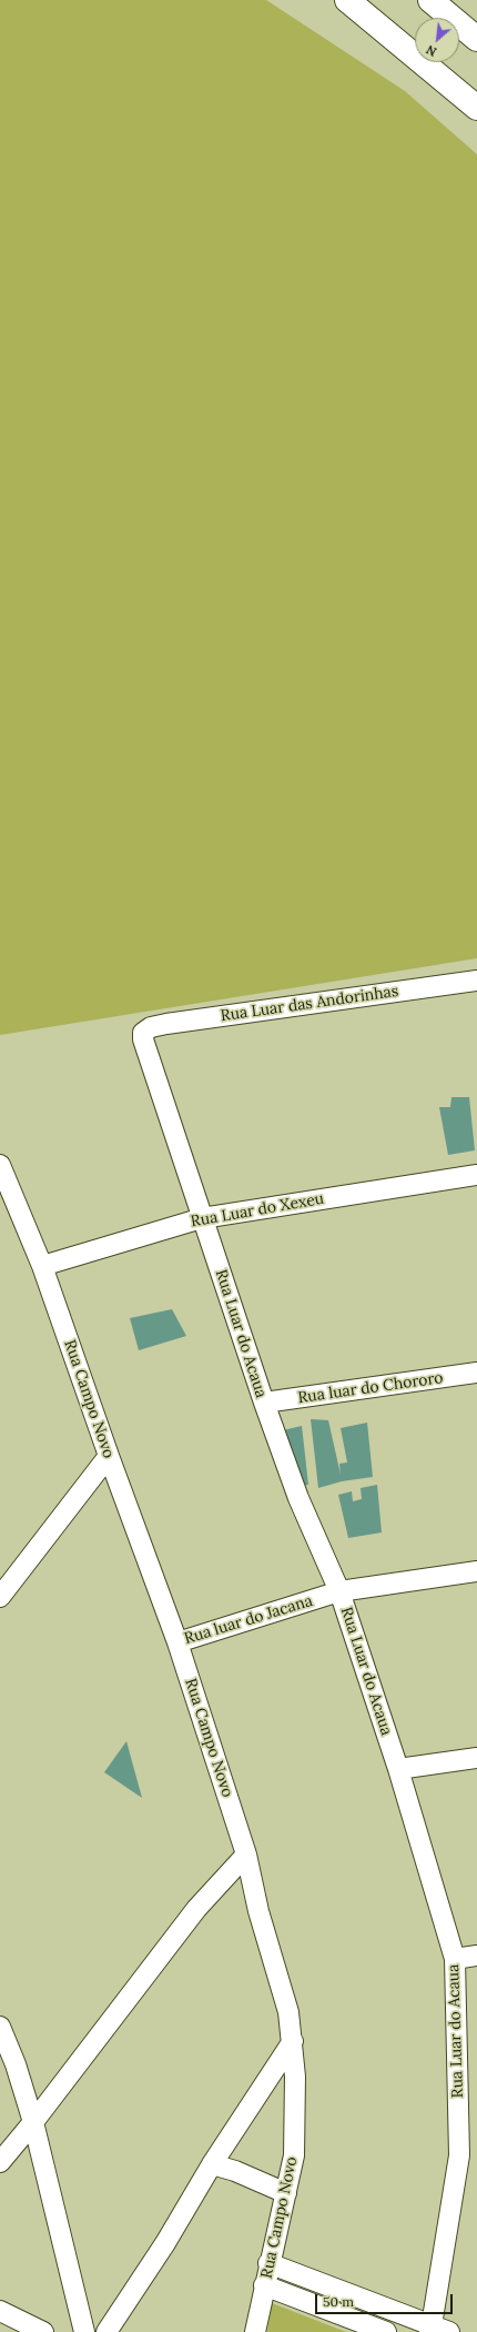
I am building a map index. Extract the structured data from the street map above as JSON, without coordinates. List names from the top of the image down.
{
  "streets": {
    "street": [
      "Rua Luar das Andorinhas",
      "Rua Luar do Xexeu",
      "Rua Luar do Acaua",
      "Rua luar do Chororo",
      "Rua Campo Novo",
      "Rua luar do Jacana"
    ]
  },
  "crossings": [
    ["Rua Luar das Andorinhas", "Rua Luar do Acaua"],
    ["Rua Luar do Xexeu", "Rua Luar do Acaua"],
    ["Rua Luar do Xexeu", "Rua Campo Novo"],
    ["Rua Luar do Acaua", "Rua luar do Chororo"],
    ["Rua Luar do Acaua", "Rua luar do Jacana"],
    ["Rua Campo Novo", "Rua luar do Jacana"]
  ],
  "scale_bar": "50 m",
  "north": "bottom left"
}
